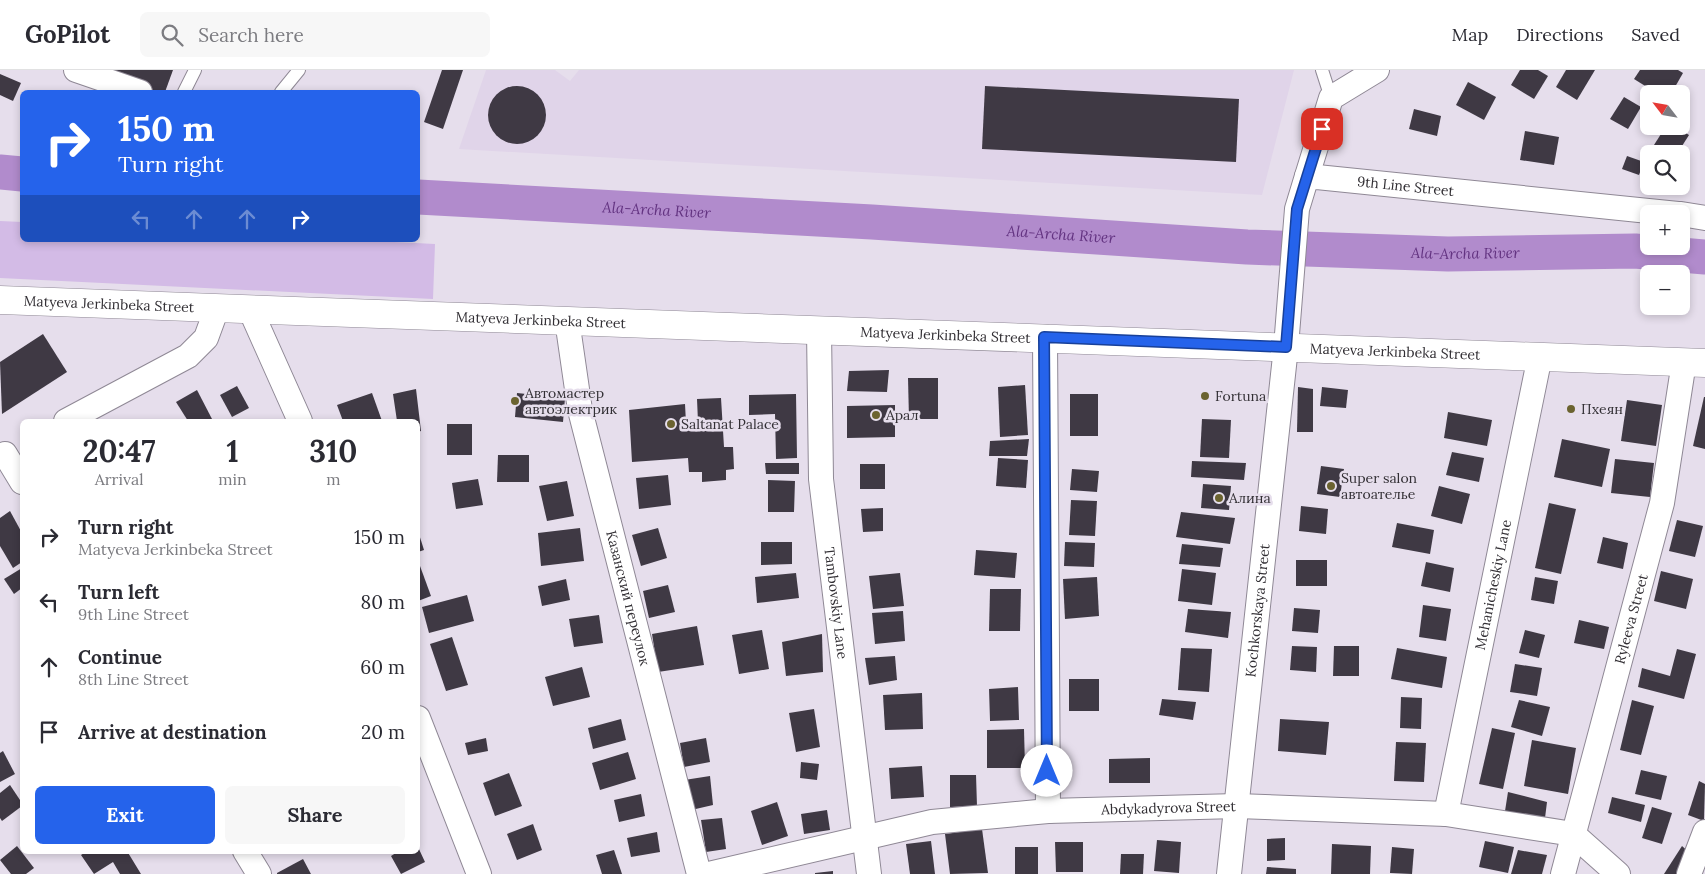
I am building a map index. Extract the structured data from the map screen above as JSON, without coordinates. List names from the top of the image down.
{
  "streets": {
    "main road": ["Matyeva Jerkinbeka Street"],
    "street": [
      "9th Line Street",
      "Mehanicheskiy Lane",
      "Казанский переулок",
      "Tambovskiy Lane",
      "Kochkorskaya Street",
      "Ryleeva Street",
      "Abdykadyrova Street"
    ]
  },
  "crossings": [
    ["Matyeva Jerkinbeka Street", "Mehanicheskiy Lane"],
    ["Matyeva Jerkinbeka Street", "Казанский переулок"],
    ["Matyeva Jerkinbeka Street", "Tambovskiy Lane"],
    ["Matyeva Jerkinbeka Street", "Kochkorskaya Street"],
    ["Matyeva Jerkinbeka Street", "Ryleeva Street"],
    ["Mehanicheskiy Lane", "Abdykadyrova Street"],
    ["Tambovskiy Lane", "Abdykadyrova Street"],
    ["Kochkorskaya Street", "Abdykadyrova Street"],
    ["Ryleeva Street", "Abdykadyrova Street"]
  ],
  "water": ["Ala-Archa River"],
  "places": [
    "Fortuna",
    "Автомастер автоэлектрик",
    "Пхеян",
    "Арал",
    "Saltanat Palace",
    "Super salon автоателье",
    "Алина"
  ],
  "north": "top left",
  "page": {
    "header": "GoPilot",
    "search": "Search here",
    "nav": ["Map", "Directions", "Saved"],
    "map_buttons": ["+", "−"],
    "turn": ["150 m", "Turn right"],
    "eta": [
      "20:47",
      "Arrival",
      "1",
      "min",
      "310",
      "m"
    ],
    "list": [
      {
        "name": "Turn right",
        "note": "Matyeva Jerkinbeka Street",
        "value": "150 m"
      },
      {
        "name": "Turn left",
        "note": "9th Line Street",
        "value": "80 m"
      },
      {
        "name": "Continue",
        "note": "8th Line Street",
        "value": "60 m"
      },
      {
        "name": "Arrive at destination",
        "value": "20 m"
      }
    ],
    "buttons": ["Exit", "Share"]
  }
}
